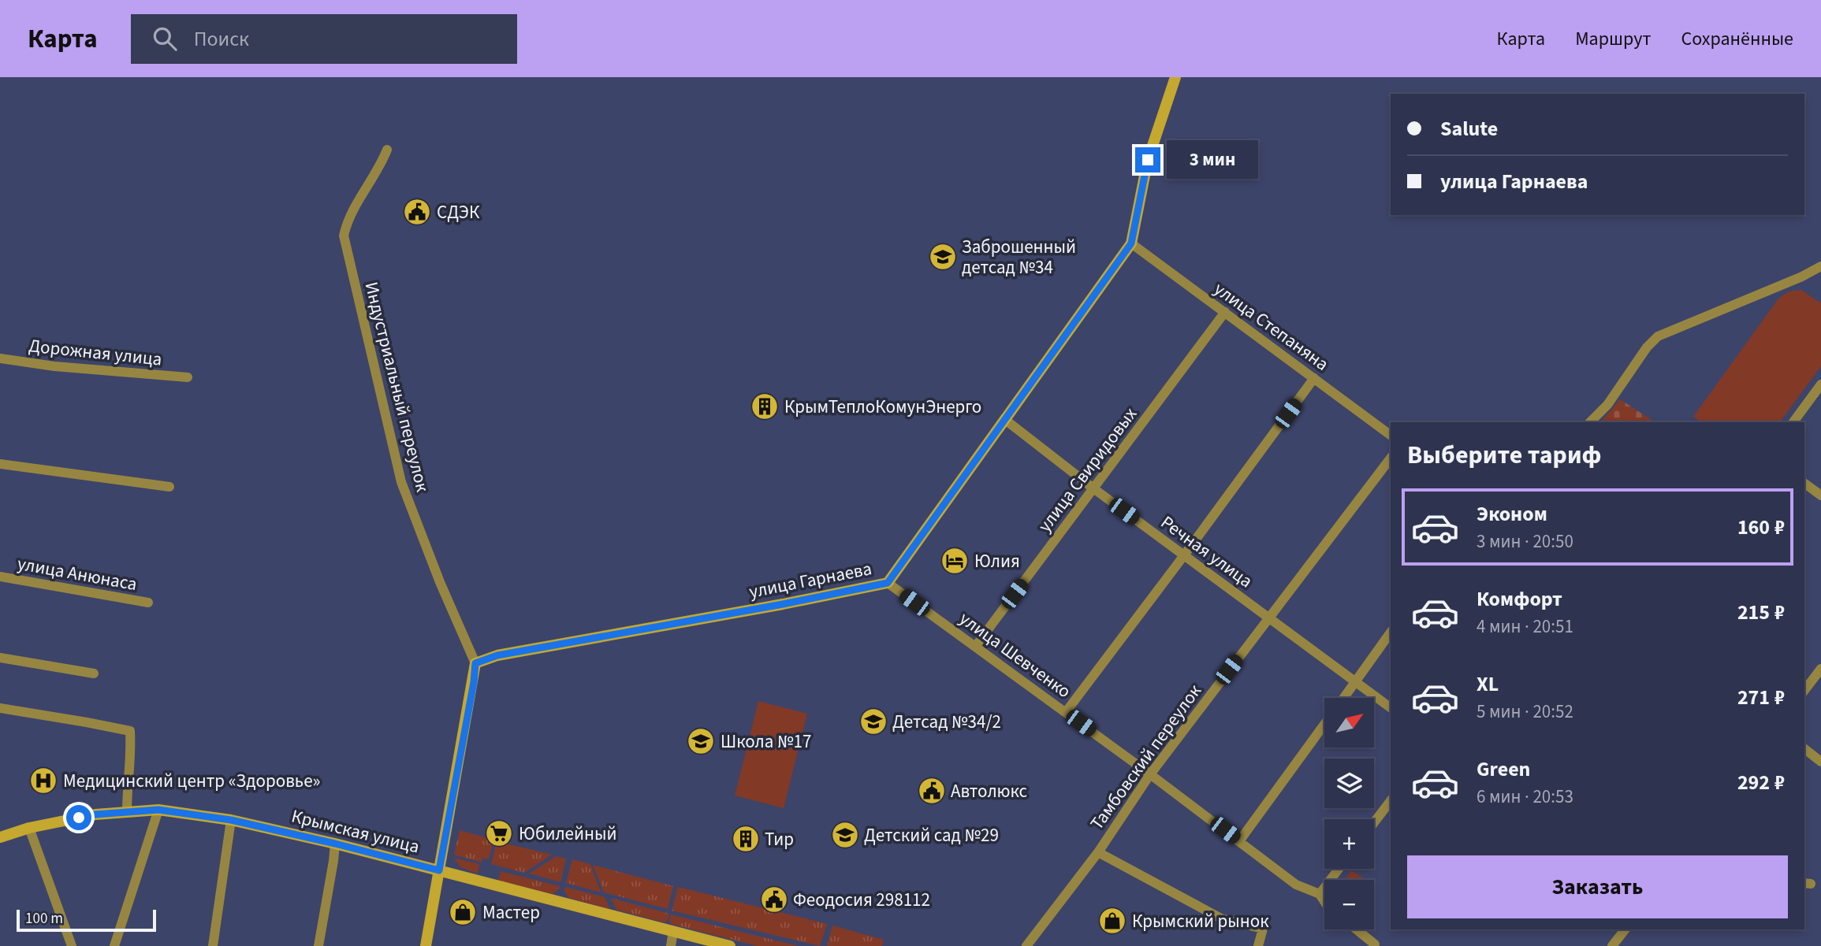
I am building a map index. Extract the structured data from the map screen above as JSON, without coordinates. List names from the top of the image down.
{
  "streets": {
    "street": [
      "улица Степаняна",
      "Дорожная улица",
      "Индустриальный переулок",
      "улица Свиридовых",
      "Речная улица",
      "улица Анюнаса",
      "улица Гарнаева",
      "улица Шевченко",
      "Тамбовский переулок",
      "Крымская улица"
    ]
  },
  "crossings": [
    ["улица Степаняна", "улица Свиридовых"],
    ["улица Степаняна", "улица Гарнаева"],
    ["Индустриальный переулок", "улица Гарнаева"],
    ["улица Свиридовых", "Речная улица"],
    ["улица Свиридовых", "улица Шевченко"],
    ["Речная улица", "улица Гарнаева"],
    ["Речная улица", "Тамбовский переулок"],
    ["улица Гарнаева", "улица Шевченко"],
    ["улица Шевченко", "Тамбовский переулок"]
  ],
  "places": {
    "public building": ["СДЭК", "Автолюкс", "Феодосия 298112"],
    "school or university": [
      "Заброшенный детсад №34",
      "Детсад №34/2",
      "Школа №17",
      "Детский сад №29"
    ],
    "building": ["КрымТеплоКомунЭнерго", "Тир"],
    "hotel": ["Юлия"],
    "hospital": ["Медицинский центр «Здоровье»"],
    "supermarket": ["Юбилейный"],
    "shop": ["Мастер", "Крымский рынок"]
  },
  "scale_bar": "100 m",
  "north": "top right",
  "page": {
    "header": "Карта",
    "search": "Поиск",
    "nav": ["Карта", "Маршрут", "Сохранённые"],
    "banner": ["Salute", "улица Гарнаева"],
    "bubble": "3 мин",
    "heading": "Выберите тариф",
    "list": [
      {
        "name": "Эконом",
        "note": "3 мин · 20:50",
        "value": "160 ₽"
      },
      {
        "name": "Комфорт",
        "note": "4 мин · 20:51",
        "value": "215 ₽"
      },
      {
        "name": "XL",
        "note": "5 мин · 20:52",
        "value": "271 ₽"
      },
      {
        "name": "Green",
        "note": "6 мин · 20:53",
        "value": "292 ₽"
      }
    ],
    "map_buttons": ["+", "−"],
    "buttons": "Заказать",
    "scale": "100 m"
  }
}
